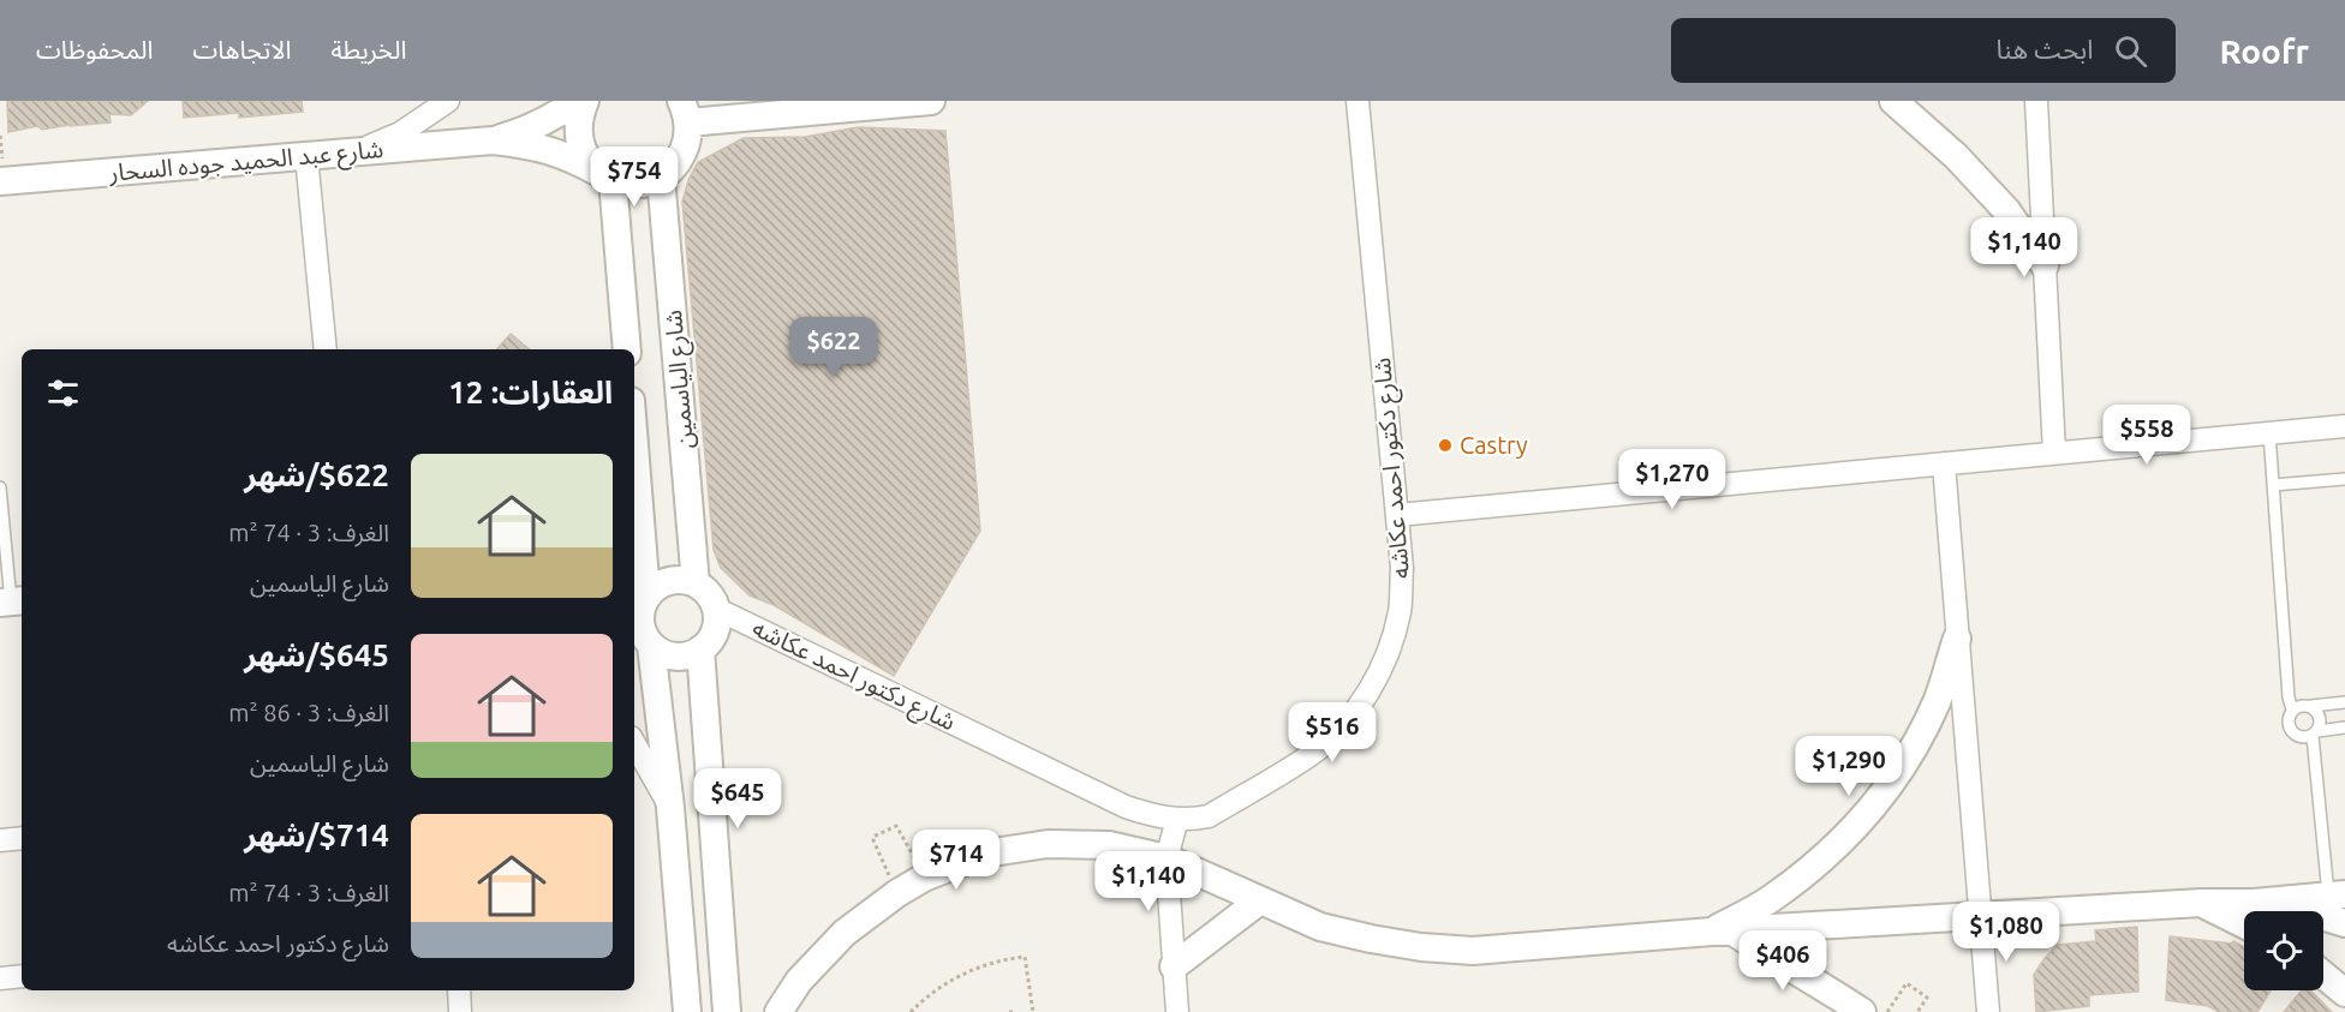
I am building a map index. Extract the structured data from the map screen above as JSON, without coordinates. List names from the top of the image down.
{
  "streets": {
    "street": ["شارع عبد الحميد جوده السحار", "شارع الياسمين", "شارع دكتور احمد عكاشه"]
  },
  "crossings": [
    ["شارع عبد الحميد جوده السحار", "شارع الياسمين"],
    ["شارع الياسمين", "شارع دكتور احمد عكاشه"]
  ],
  "places": ["Castry"],
  "page": {
    "header": "Roofr",
    "search": "ابحث هنا",
    "nav": ["الخريطة", "الاتجاهات", "المحفوظات"],
    "price": [
      "$754",
      "$1,140",
      "$622",
      "$558",
      "$1,270",
      "$516",
      "$1,290",
      "$645",
      "$714",
      "$1,140",
      "$1,080",
      "$406"
    ],
    "heading": "العقارات: 12",
    "list": [
      {
        "name": "$622/شهر",
        "note": "الغرف: 3 · 74 m² · شارع الياسمين"
      },
      {
        "name": "$645/شهر",
        "note": "الغرف: 3 · 86 m² · شارع الياسمين"
      },
      {
        "name": "$714/شهر",
        "note": "الغرف: 3 · 74 m² · شارع دكتور احمد عكاشه"
      }
    ]
  }
}
